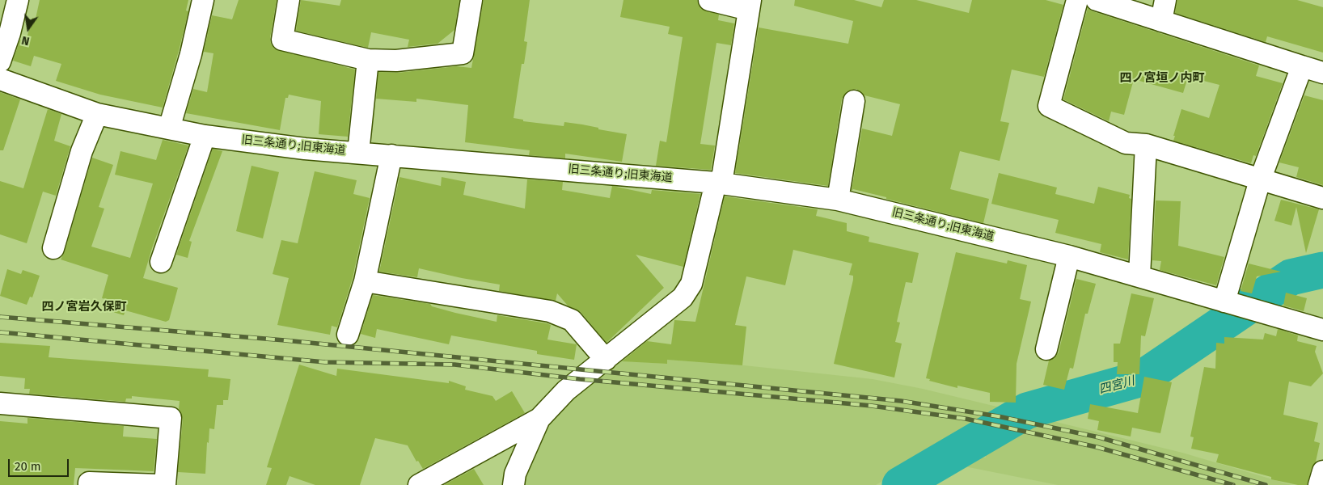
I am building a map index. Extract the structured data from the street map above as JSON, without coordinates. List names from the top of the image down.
{
  "streets": {
    "street": ["旧三条通り;旧東海道"]
  },
  "districts": ["四ノ宮垣ノ内町", "四ノ宮岩久保町"],
  "water": ["四宮川"],
  "scale_bar": "20 m",
  "north": "bottom"
}
